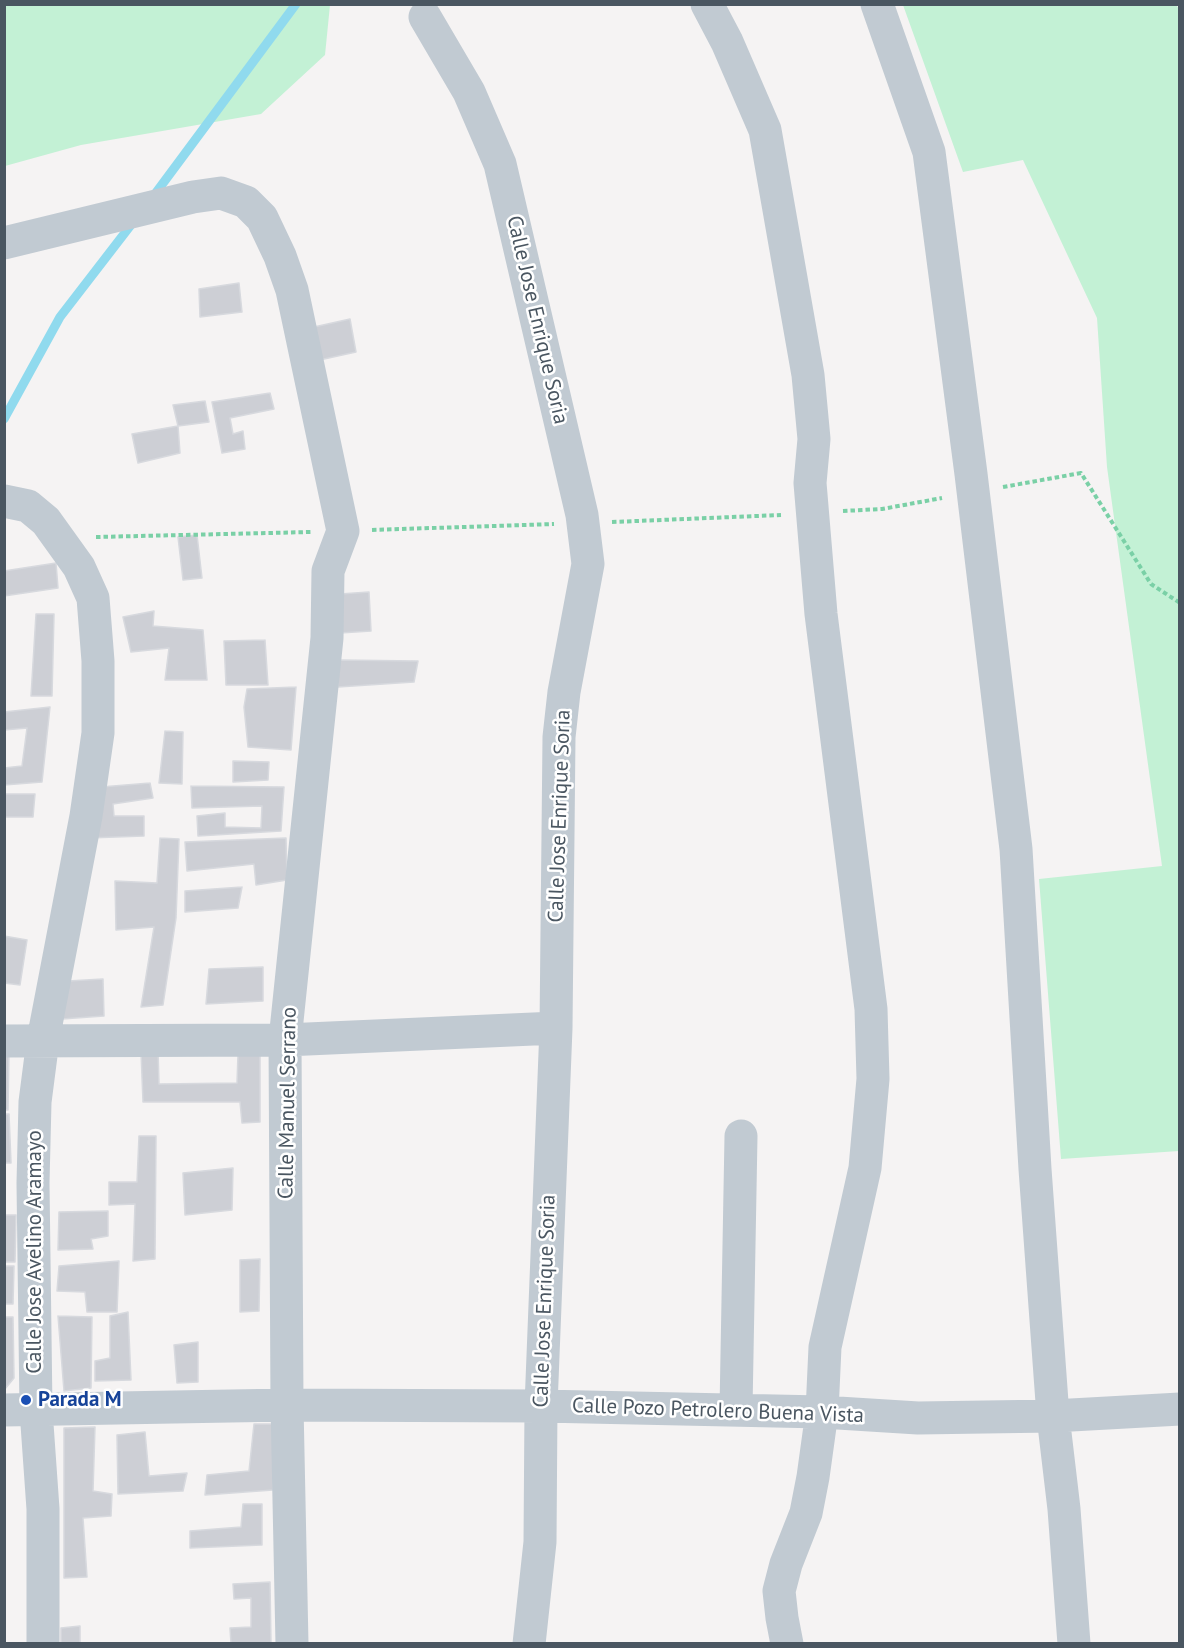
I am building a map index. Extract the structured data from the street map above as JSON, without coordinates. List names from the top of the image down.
{
  "streets": {
    "street": [
      "Calle Jose Enrique Soria",
      "Calle Manuel Serrano",
      "Calle Jose Avelino Aramayo",
      "Calle Pozo Petrolero Buena Vista"
    ]
  },
  "crossings": [
    ["Calle Jose Enrique Soria", "Calle Pozo Petrolero Buena Vista"],
    ["Calle Manuel Serrano", "Calle Pozo Petrolero Buena Vista"],
    ["Calle Jose Avelino Aramayo", "Calle Pozo Petrolero Buena Vista"]
  ],
  "places": ["Parada M"]
}
